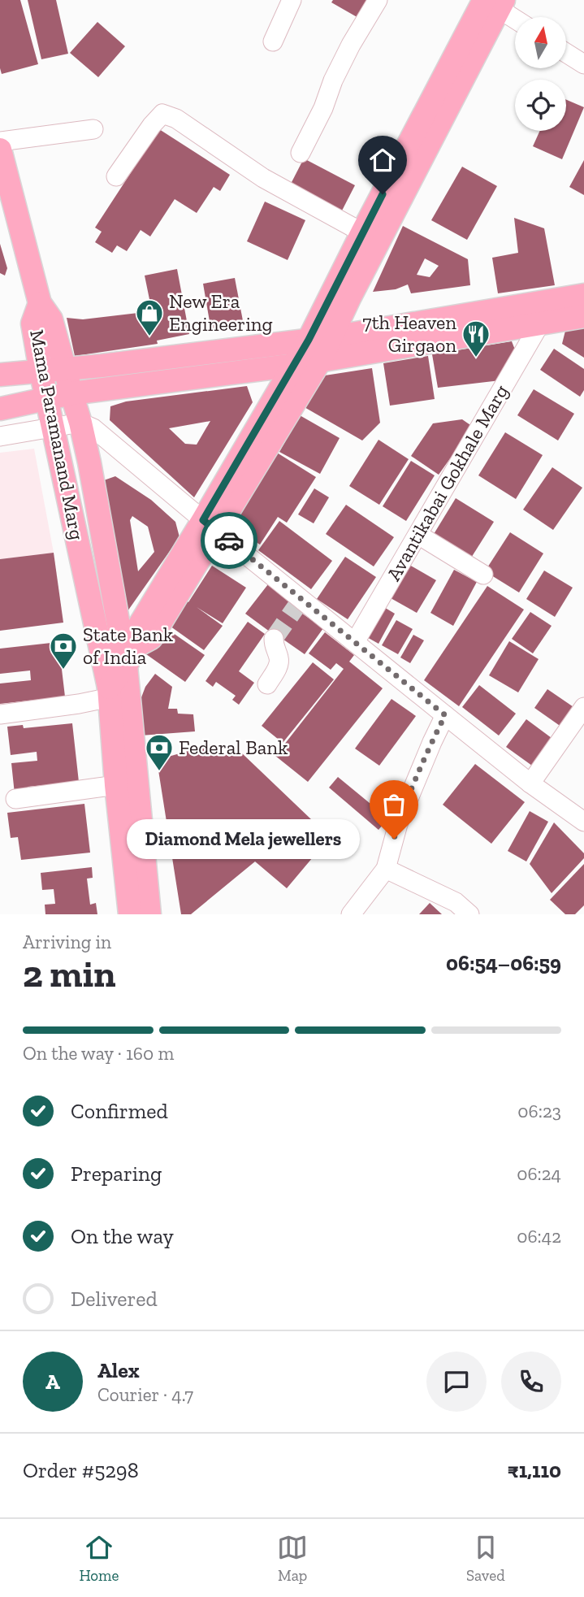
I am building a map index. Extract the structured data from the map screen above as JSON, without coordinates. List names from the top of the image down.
{
  "streets": {
    "main road": ["Mama Paramanand Marg"],
    "street": ["Avantikabai Gokhale Marg"]
  },
  "places": {
    "shop": ["New Era Engineering"],
    "restaurant": ["7th Heaven Girgaon"],
    "bank": ["State Bank of India", "Federal Bank"],
    "other": ["Diamond Mela jewellers"]
  },
  "north": "top",
  "page": {
    "bubble": "Diamond Mela jewellers",
    "heading": ["2 min", "Arriving in", "06:54–06:59"],
    "panel": [
      "Alex",
      "Courier · 4.7",
      "Order #5298",
      "₹1,110"
    ],
    "bar": "On the way · 160 m",
    "list": [
      ["Confirmed", "06:23"],
      ["Preparing", "06:24"],
      ["On the way", "06:42"],
      "Delivered"
    ],
    "round": "A",
    "tabs": ["Home", "Map", "Saved"]
  }
}
